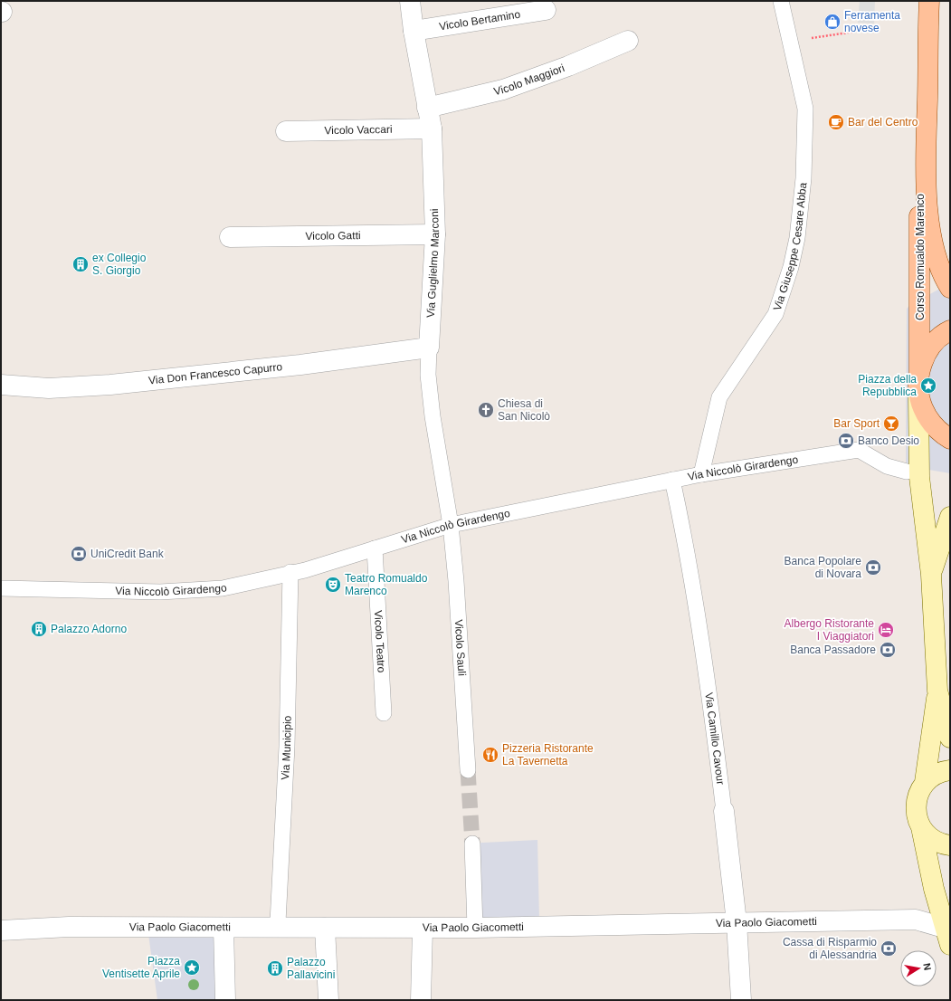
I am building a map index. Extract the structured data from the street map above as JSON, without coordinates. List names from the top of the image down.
{
  "streets": {
    "main road": ["Corso Romualdo Marenco"],
    "street": [
      "Vicolo Bertamino",
      "Vicolo Maggiori",
      "Vicolo Vaccari",
      "Vicolo Gatti",
      "Via Giuseppe Cesare Abba",
      "Via Guglielmo Marconi",
      "Via Don Francesco Capurro",
      "Via Niccolò Girardengo",
      "Vicolo Teatro",
      "Vicolo Sauli",
      "Via Camillo Cavour",
      "Via Municipio",
      "Via Paolo Giacometti"
    ]
  },
  "crossings": [
    ["Vicolo Bertamino", "Via Guglielmo Marconi"],
    ["Vicolo Maggiori", "Via Guglielmo Marconi"],
    ["Vicolo Vaccari", "Via Guglielmo Marconi"],
    ["Vicolo Gatti", "Via Guglielmo Marconi"],
    ["Via Giuseppe Cesare Abba", "Via Niccolò Girardengo"],
    ["Via Guglielmo Marconi", "Via Don Francesco Capurro"],
    ["Via Guglielmo Marconi", "Via Niccolò Girardengo"],
    ["Via Guglielmo Marconi", "Vicolo Sauli"],
    ["Via Niccolò Girardengo", "Vicolo Teatro"],
    ["Via Niccolò Girardengo", "Vicolo Sauli"],
    ["Via Niccolò Girardengo", "Via Camillo Cavour"],
    ["Via Niccolò Girardengo", "Via Municipio"],
    ["Via Camillo Cavour", "Via Paolo Giacometti"]
  ],
  "places": {
    "shop": ["Ferramenta novese"],
    "cafe": ["Bar del Centro"],
    "building": ["ex Collegio S. Giorgio", "Palazzo Adorno", "Palazzo Pallavicini"],
    "place": ["Piazza della Repubblica", "Piazza Ventisette Aprile"],
    "church": ["Chiesa di San Nicolò"],
    "bar": ["Bar Sport"],
    "bank": [
      "Banco Desio",
      "UniCredit Bank",
      "Banca Popolare di Novara",
      "Banca Passadore",
      "Cassa di Risparmio di Alessandria"
    ],
    "theatre": ["Teatro Romualdo Marenco"],
    "hotel": ["Albergo Ristorante I Viaggiatori"],
    "restaurant": ["Pizzeria Ristorante La Tavernetta"]
  },
  "north": "right"
}
